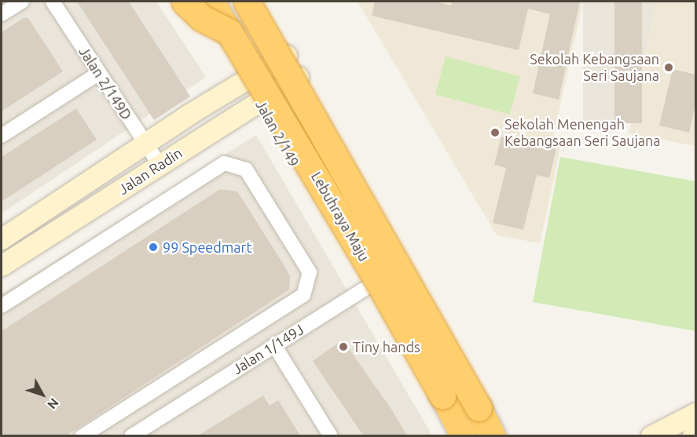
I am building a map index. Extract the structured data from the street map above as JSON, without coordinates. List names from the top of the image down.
{
  "streets": {
    "highway": ["Lebuhraya Maju"],
    "main road": ["Jalan 2/149", "Jalan Radin"],
    "street": ["Jalan 2/149D", "Jalan 1/149J"]
  },
  "crossings": [
    ["Jalan 2/149D", "Jalan Radin"],
    ["Jalan 2/149", "Jalan Radin"],
    ["Jalan 2/149", "Jalan 1/149J"]
  ],
  "places": [
    "Sekolah Kebangsaan Seri Saujana",
    "Sekolah Menengah Kebangsaan Seri Saujana",
    "99 Speedmart",
    "Tiny hands"
  ],
  "north": "bottom right"
}
